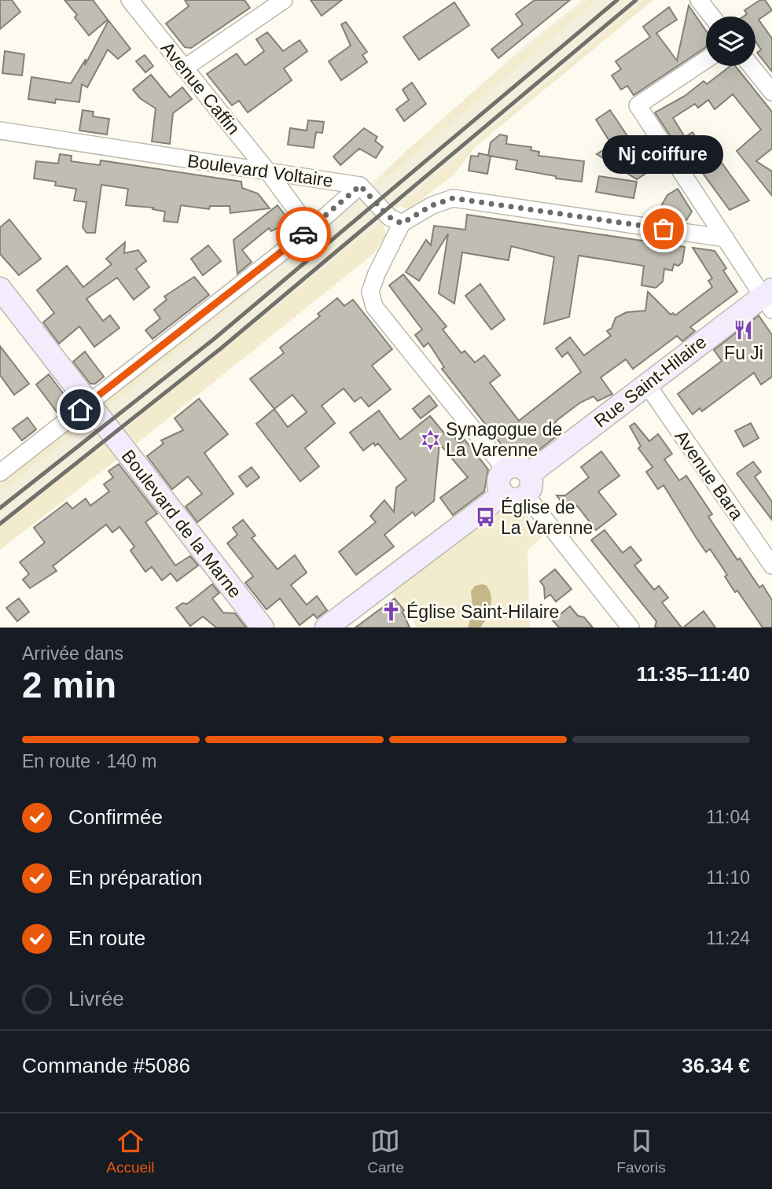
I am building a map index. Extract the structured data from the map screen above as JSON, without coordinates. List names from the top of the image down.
{
  "streets": {
    "street": [
      "Avenue Caffin",
      "Boulevard Voltaire",
      "Rue Saint-Hilaire",
      "Avenue Bara",
      "Boulevard de la Marne"
    ]
  },
  "crossings": [
    ["Avenue Caffin", "Boulevard Voltaire"],
    ["Rue Saint-Hilaire", "Avenue Bara"]
  ],
  "places": {
    "other": ["Nj coiffure"],
    "restaurant": ["Fu Ji"],
    "synagogue": ["Synagogue de La Varenne"],
    "bus stop": ["Église de La Varenne"],
    "church": ["Église Saint-Hilaire"]
  },
  "page": {
    "bubble": "Nj coiffure",
    "heading": ["2 min", "Arrivée dans", "11:35–11:40"],
    "panel": ["Commande #5086", "36.34 €"],
    "bar": "En route · 140 m",
    "list": [
      ["Confirmée", "11:04"],
      ["En préparation", "11:10"],
      ["En route", "11:24"],
      "Livrée"
    ],
    "tabs": ["Accueil", "Carte", "Favoris"]
  }
}
